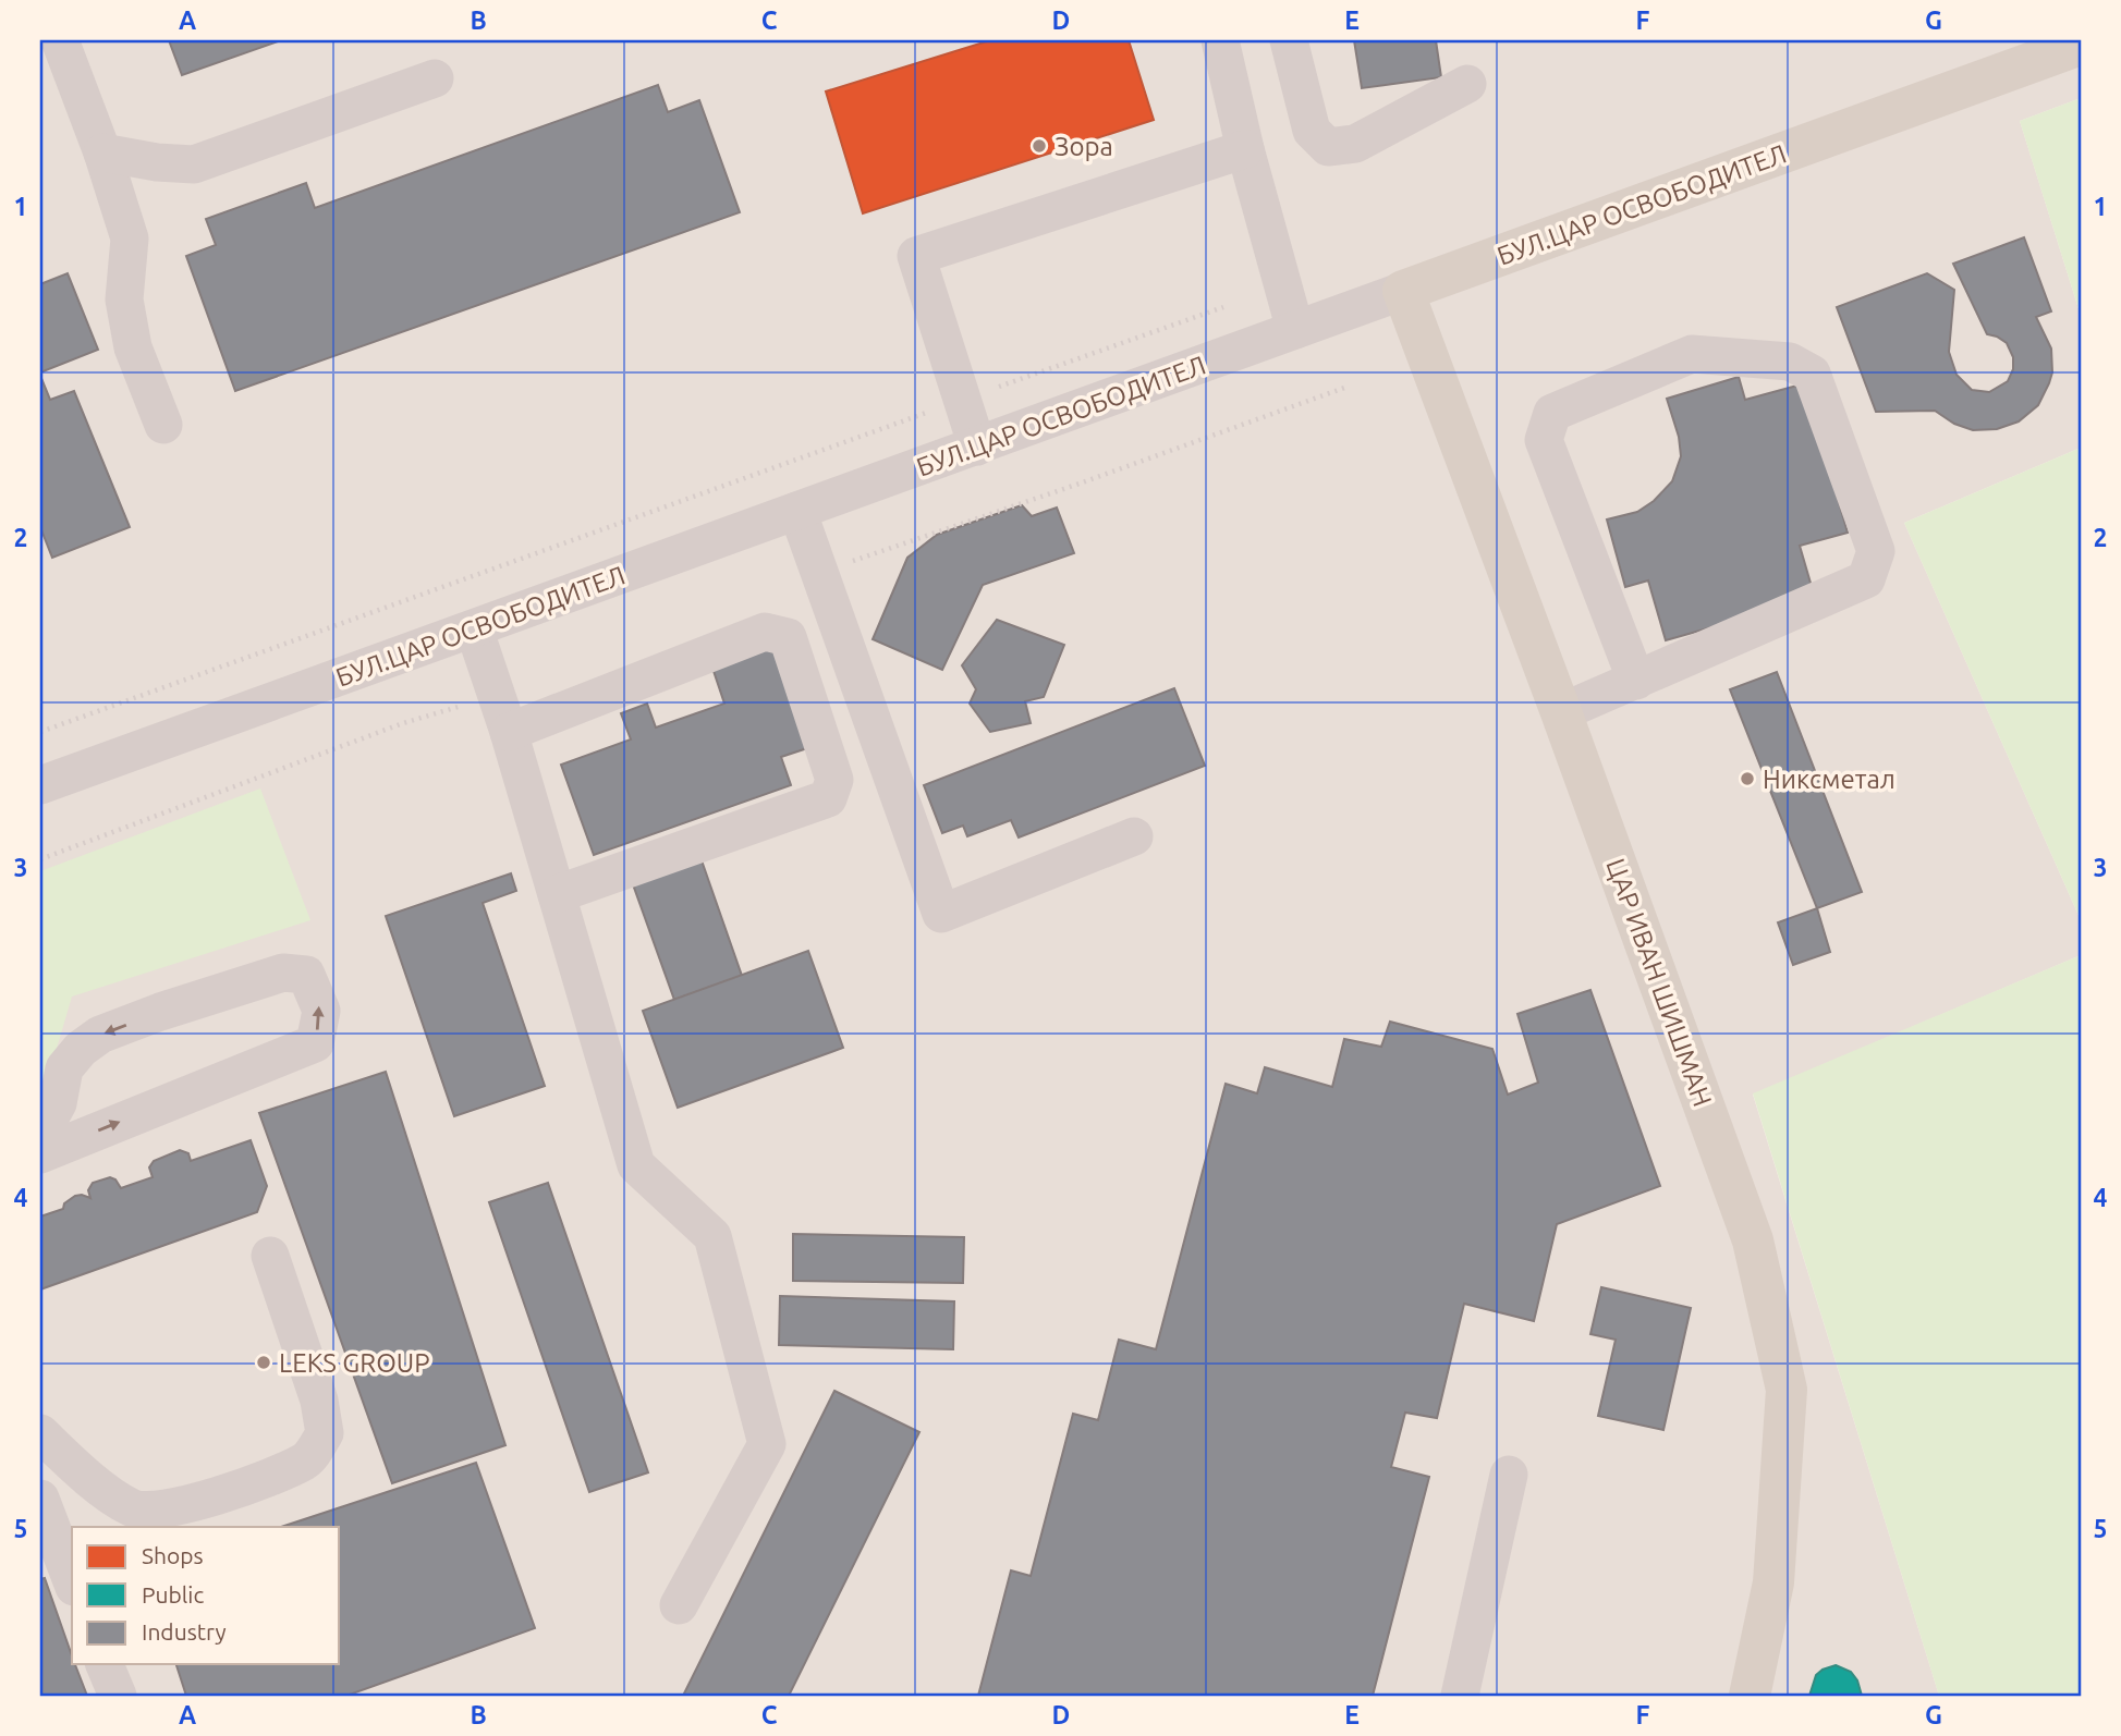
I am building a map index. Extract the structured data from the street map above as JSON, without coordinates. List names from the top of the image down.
{
  "streets": {
    "main road": ["БУЛ.ЦАР ОСВОБОДИТЕЛ", "ЦАР ИВАН ШИШМАН"]
  },
  "crossings": [
    ["БУЛ.ЦАР ОСВОБОДИТЕЛ", "ЦАР ИВАН ШИШМАН"]
  ],
  "places": ["Зора", "Никсметал", "LEKS GROUP"],
  "legend": ["Shops", "Public", "Industry"],
  "grid": {
    "columns": [
      "A",
      "B",
      "C",
      "D",
      "E",
      "F",
      "G"
    ],
    "rows": [
      "1",
      "2",
      "3",
      "4",
      "5"
    ]
  }
}
